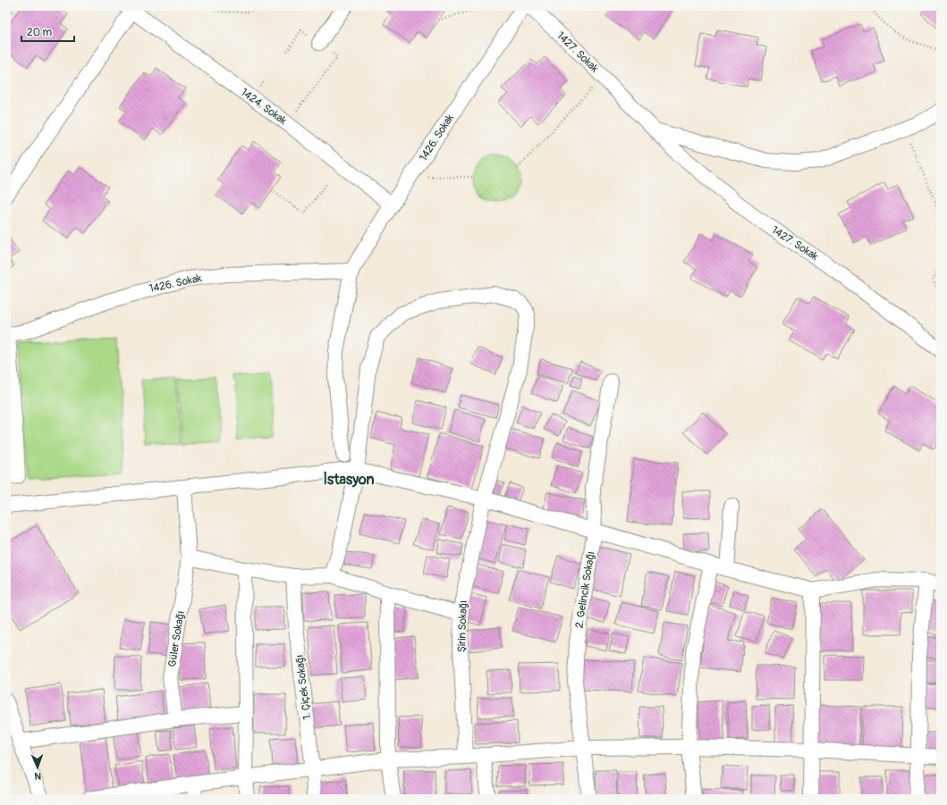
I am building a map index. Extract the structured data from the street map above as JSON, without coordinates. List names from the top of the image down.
{
  "streets": {
    "street": [
      "1427. Sokak",
      "1424. Sokak",
      "1426. Sokak",
      "2. Gelincik Sokağı",
      "Şirin Sokağı",
      "Güler Sokağı",
      "1. Çiçek Sokağı"
    ]
  },
  "crossings": [
    ["1424. Sokak", "1426. Sokak"]
  ],
  "districts": ["İstasyon"],
  "scale_bar": "20 m",
  "north": "bottom"
}
